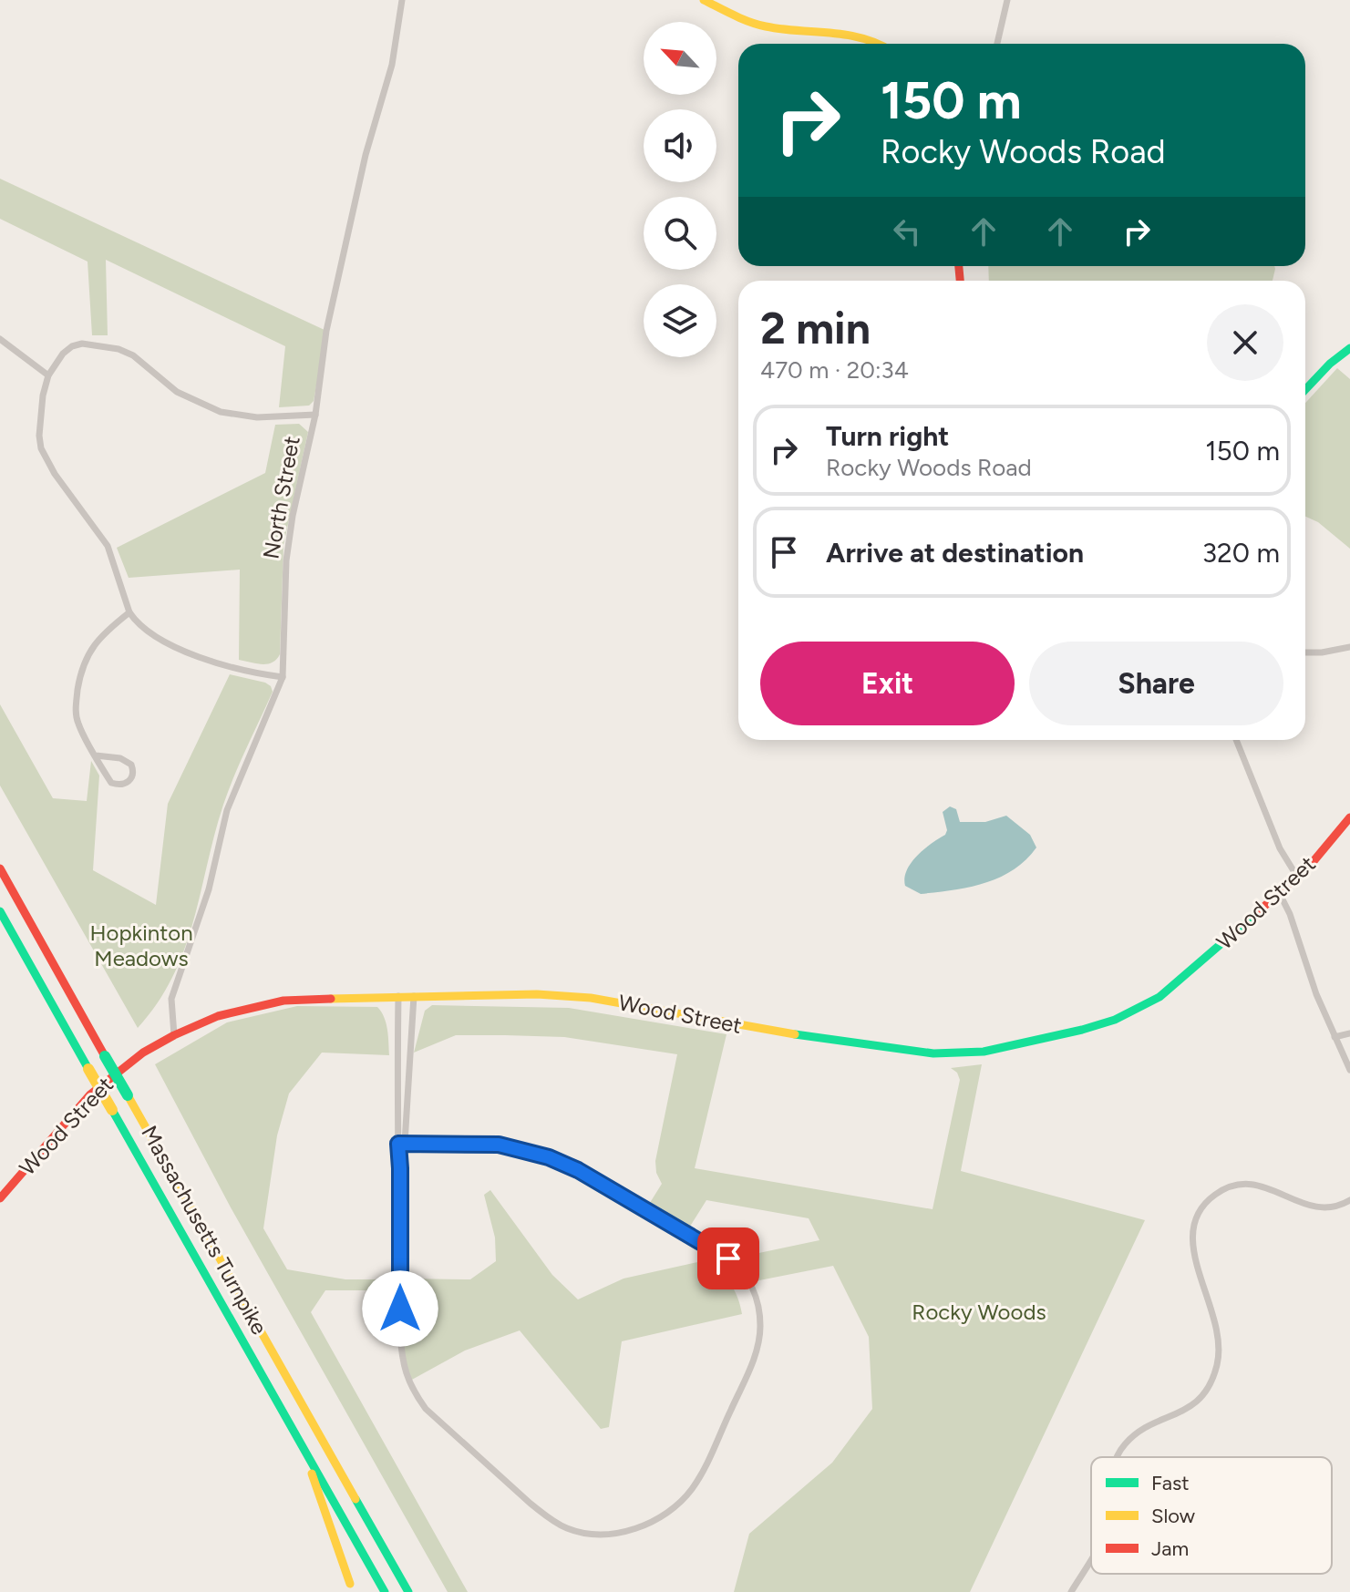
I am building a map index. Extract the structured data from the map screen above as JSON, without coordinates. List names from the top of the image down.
{
  "streets": {
    "main road": ["Wood Street", "Massachusetts Turnpike"],
    "street": ["North Street"]
  },
  "crossings": [
    ["North Street", "Wood Street"]
  ],
  "parks": ["Hopkinton Meadows", "Rocky Woods"],
  "legend": ["Fast", "Slow", "Jam"],
  "north": "top left",
  "page": {
    "turn": ["150 m", "Rocky Woods Road"],
    "heading": ["2 min", "470 m · 20:34"],
    "list": [
      {
        "name": "Turn right",
        "note": "Rocky Woods Road",
        "value": "150 m"
      },
      {
        "name": "Arrive at destination",
        "value": "320 m"
      }
    ],
    "buttons": ["Exit", "Share"]
  }
}
